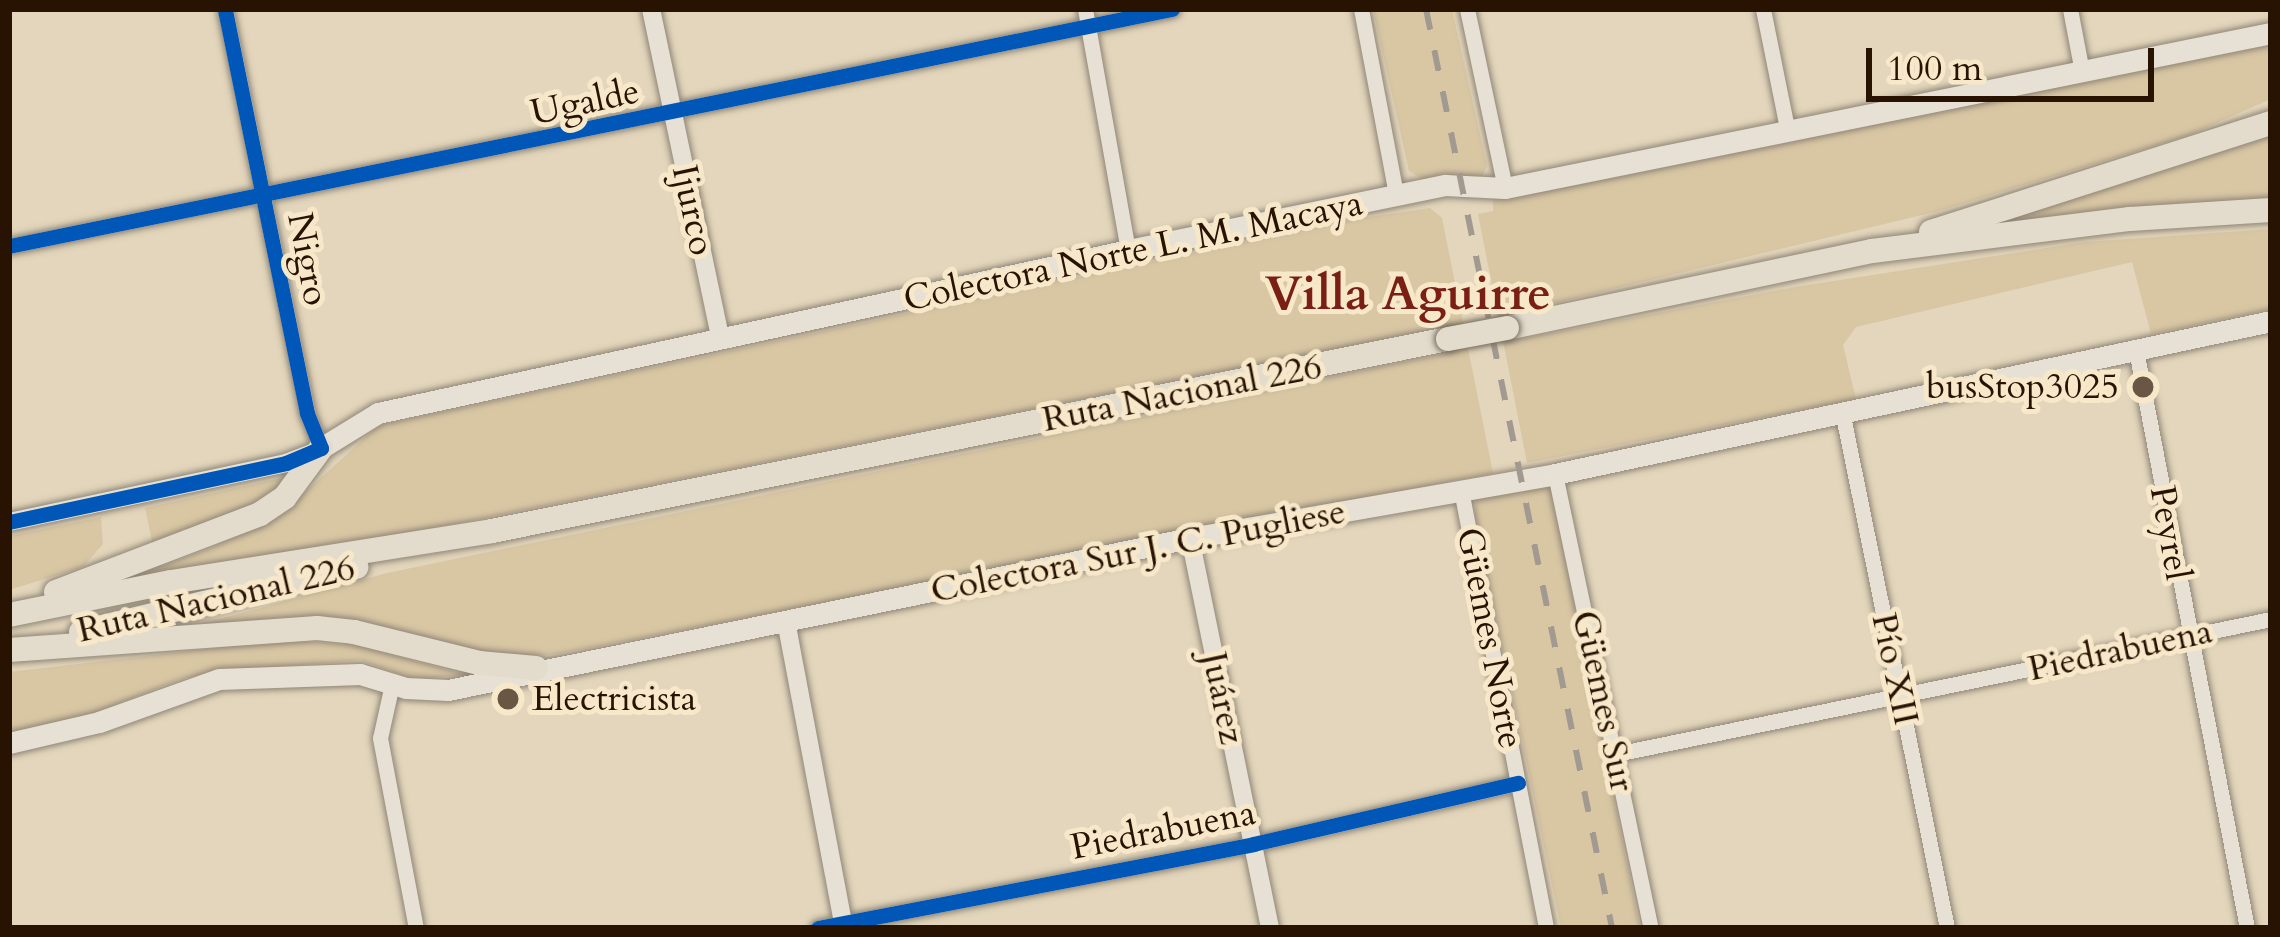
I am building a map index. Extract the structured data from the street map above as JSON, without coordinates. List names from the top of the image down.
{
  "streets": {
    "highway": ["Ruta Nacional 226"],
    "main road": ["Colectora Norte L. M. Macaya", "Colectora Sur J. C. Pugliese"],
    "street": [
      "Ugalde",
      "Ijurco",
      "Nigro",
      "Peyrel",
      "Güemes Norte",
      "Piedrabuena",
      "Pío XII",
      "Juárez",
      "Güemes Sur"
    ]
  },
  "crossings": [
    ["Ugalde", "Ijurco"],
    ["Ugalde", "Nigro"],
    ["Ijurco", "Colectora Norte L. M. Macaya"],
    ["Colectora Norte L. M. Macaya", "Nigro"],
    ["Peyrel", "Colectora Sur J. C. Pugliese"],
    ["Peyrel", "Piedrabuena"],
    ["Colectora Sur J. C. Pugliese", "Güemes Norte"],
    ["Colectora Sur J. C. Pugliese", "Pío XII"],
    ["Colectora Sur J. C. Pugliese", "Juárez"],
    ["Colectora Sur J. C. Pugliese", "Güemes Sur"],
    ["Güemes Norte", "Piedrabuena"],
    ["Piedrabuena", "Pío XII"],
    ["Piedrabuena", "Juárez"],
    ["Piedrabuena", "Güemes Sur"]
  ],
  "districts": ["Villa Aguirre"],
  "places": ["busStop3025", "Electricista"],
  "scale_bar": "100 m"
}
